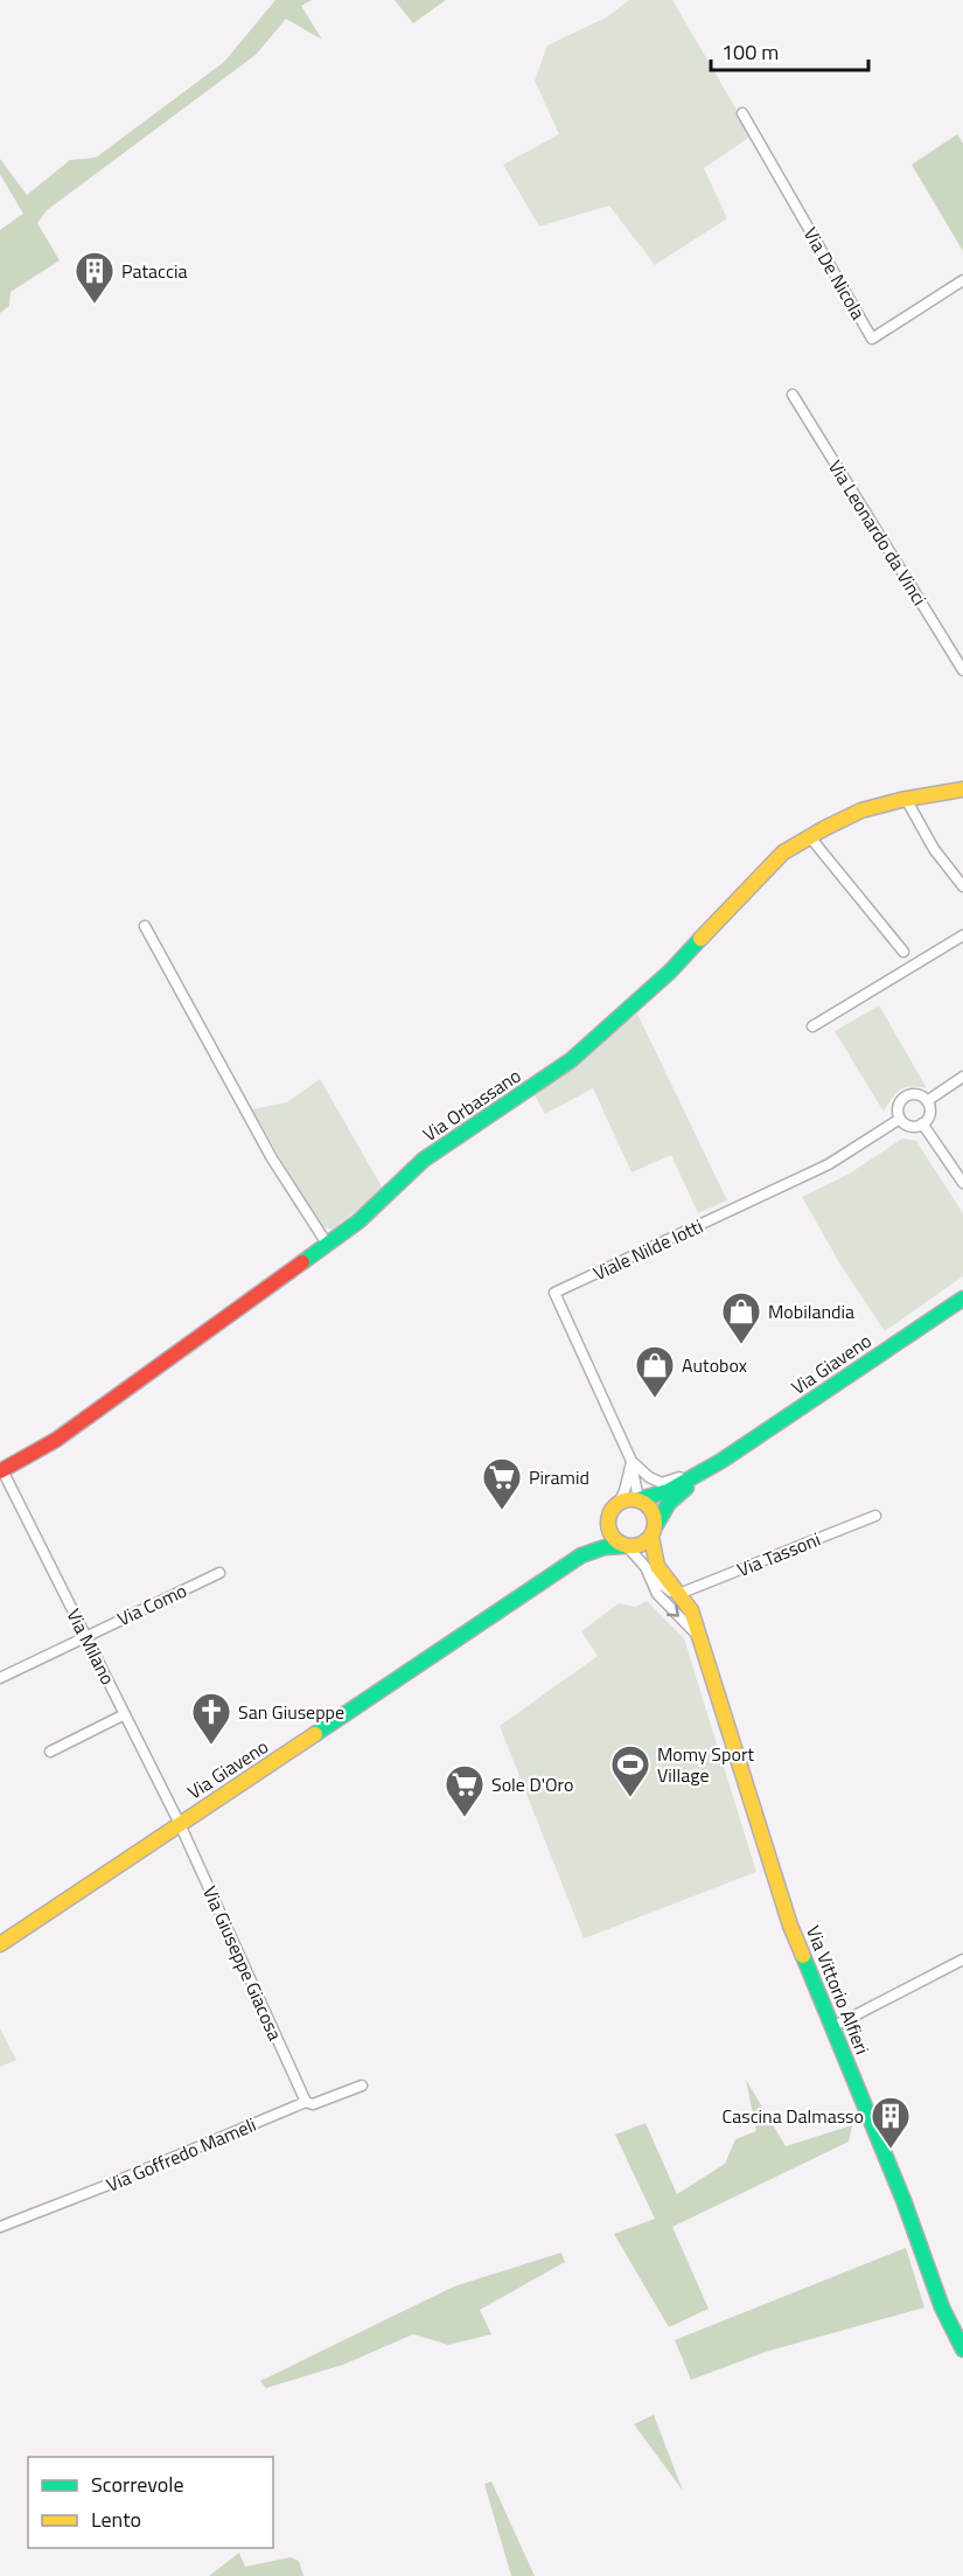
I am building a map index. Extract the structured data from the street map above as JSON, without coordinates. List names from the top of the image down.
{
  "streets": {
    "street": [
      "Via De Nicola",
      "Via Leonardo da Vinci",
      "Via Orbassano",
      "Viale Nilde Iotti",
      "Via Giaveno",
      "Via Tassoni",
      "Via Como",
      "Via Milano",
      "Via Giuseppe Giacosa",
      "Via Vittorio Alfieri",
      "Via Goffredo Mameli"
    ]
  },
  "crossings": [
    ["Via Orbassano", "Via Milano"],
    ["Viale Nilde Iotti", "Via Giaveno"],
    ["Via Giaveno", "Via Milano"],
    ["Via Giaveno", "Via Giuseppe Giacosa"],
    ["Via Giaveno", "Via Vittorio Alfieri"],
    ["Via Tassoni", "Via Vittorio Alfieri"],
    ["Via Como", "Via Milano"],
    ["Via Milano", "Via Giuseppe Giacosa"],
    ["Via Giuseppe Giacosa", "Via Goffredo Mameli"]
  ],
  "places": {
    "building": ["Pataccia", "Cascina Dalmasso"],
    "shop": ["Mobilandia", "Autobox"],
    "supermarket": ["Piramid", "Sole D'Oro"],
    "church": ["San Giuseppe"],
    "sports": ["Momy Sport Village"]
  },
  "legend": ["Scorrevole", "Lento"],
  "scale_bar": "100 m"
}
